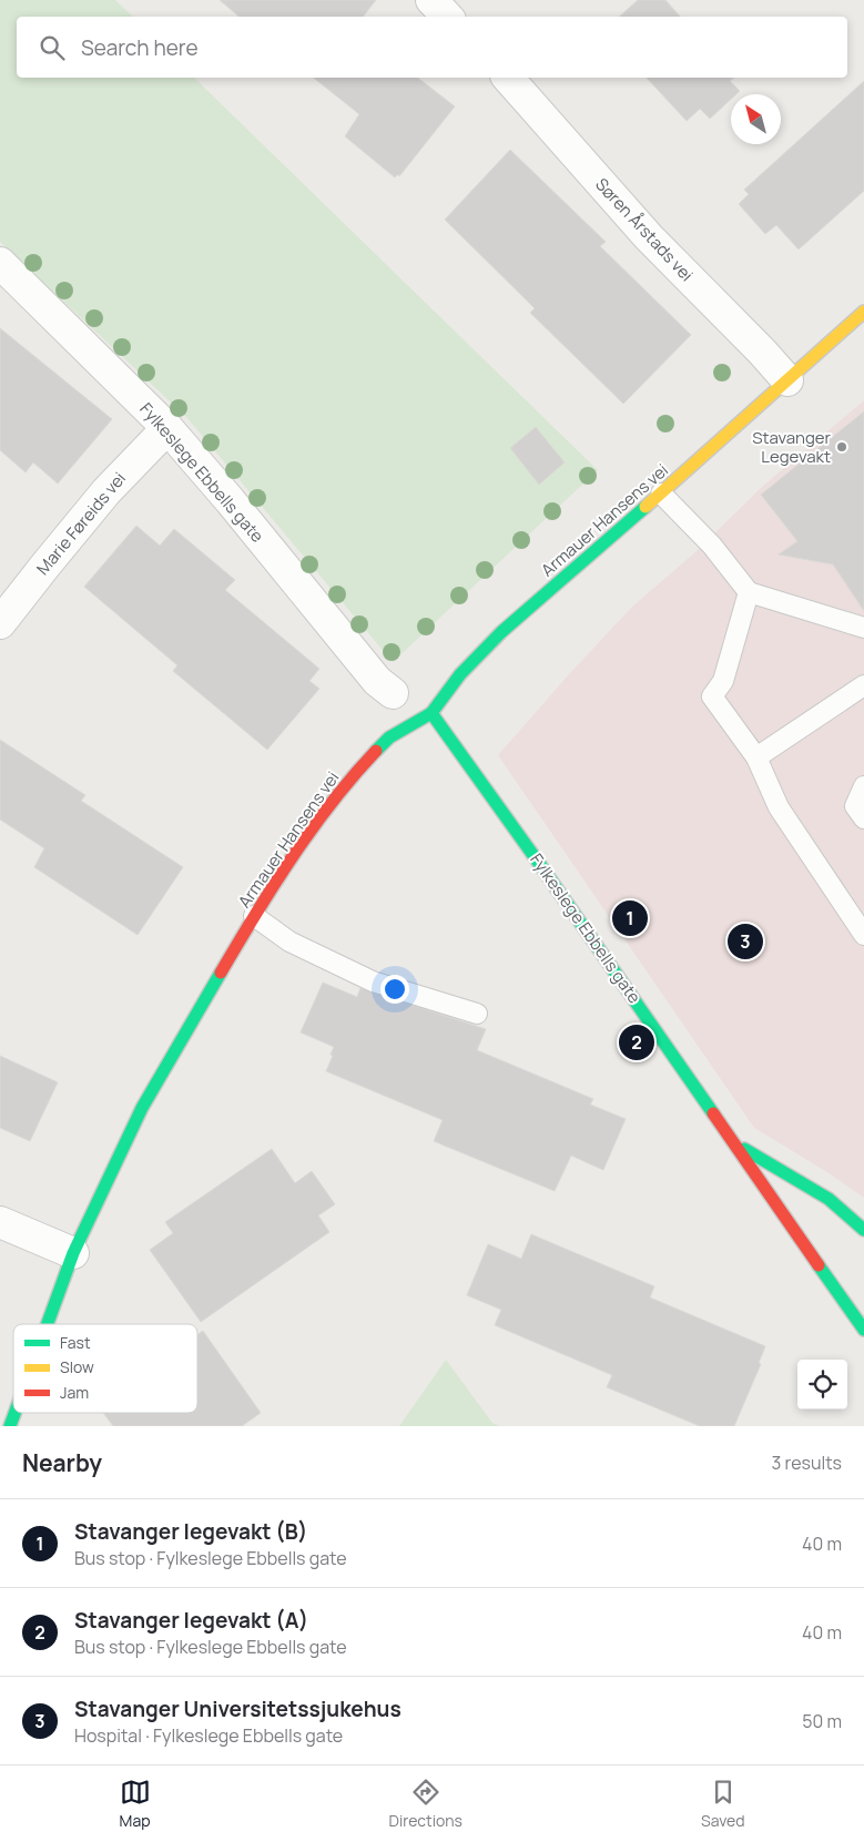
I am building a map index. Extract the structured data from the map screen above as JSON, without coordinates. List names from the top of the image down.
{
  "streets": {
    "street": [
      "Søren Årstads vei",
      "Fylkeslege Ebbells gate",
      "Armauer Hansens vei",
      "Marie Føreids vei"
    ]
  },
  "crossings": [
    ["Søren Årstads vei", "Armauer Hansens vei"],
    ["Fylkeslege Ebbells gate", "Armauer Hansens vei"],
    ["Fylkeslege Ebbells gate", "Marie Føreids vei"]
  ],
  "places": ["Stavanger Legevakt"],
  "legend": ["Fast", "Slow", "Jam"],
  "north": "top left",
  "page": {
    "search": "Search here",
    "pins": ["1", "3", "2"],
    "heading": ["Nearby", "3 results"],
    "list": [
      {
        "mark": "1",
        "name": "Stavanger legevakt (B)",
        "note": "Bus stop · Fylkeslege Ebbells gate",
        "value": "40 m"
      },
      {
        "mark": "2",
        "name": "Stavanger legevakt (A)",
        "note": "Bus stop · Fylkeslege Ebbells gate",
        "value": "40 m"
      },
      {
        "mark": "3",
        "name": "Stavanger Universitetssjukehus",
        "note": "Hospital · Fylkeslege Ebbells gate",
        "value": "50 m"
      }
    ],
    "nav": ["Map", "Directions", "Saved"]
  }
}
